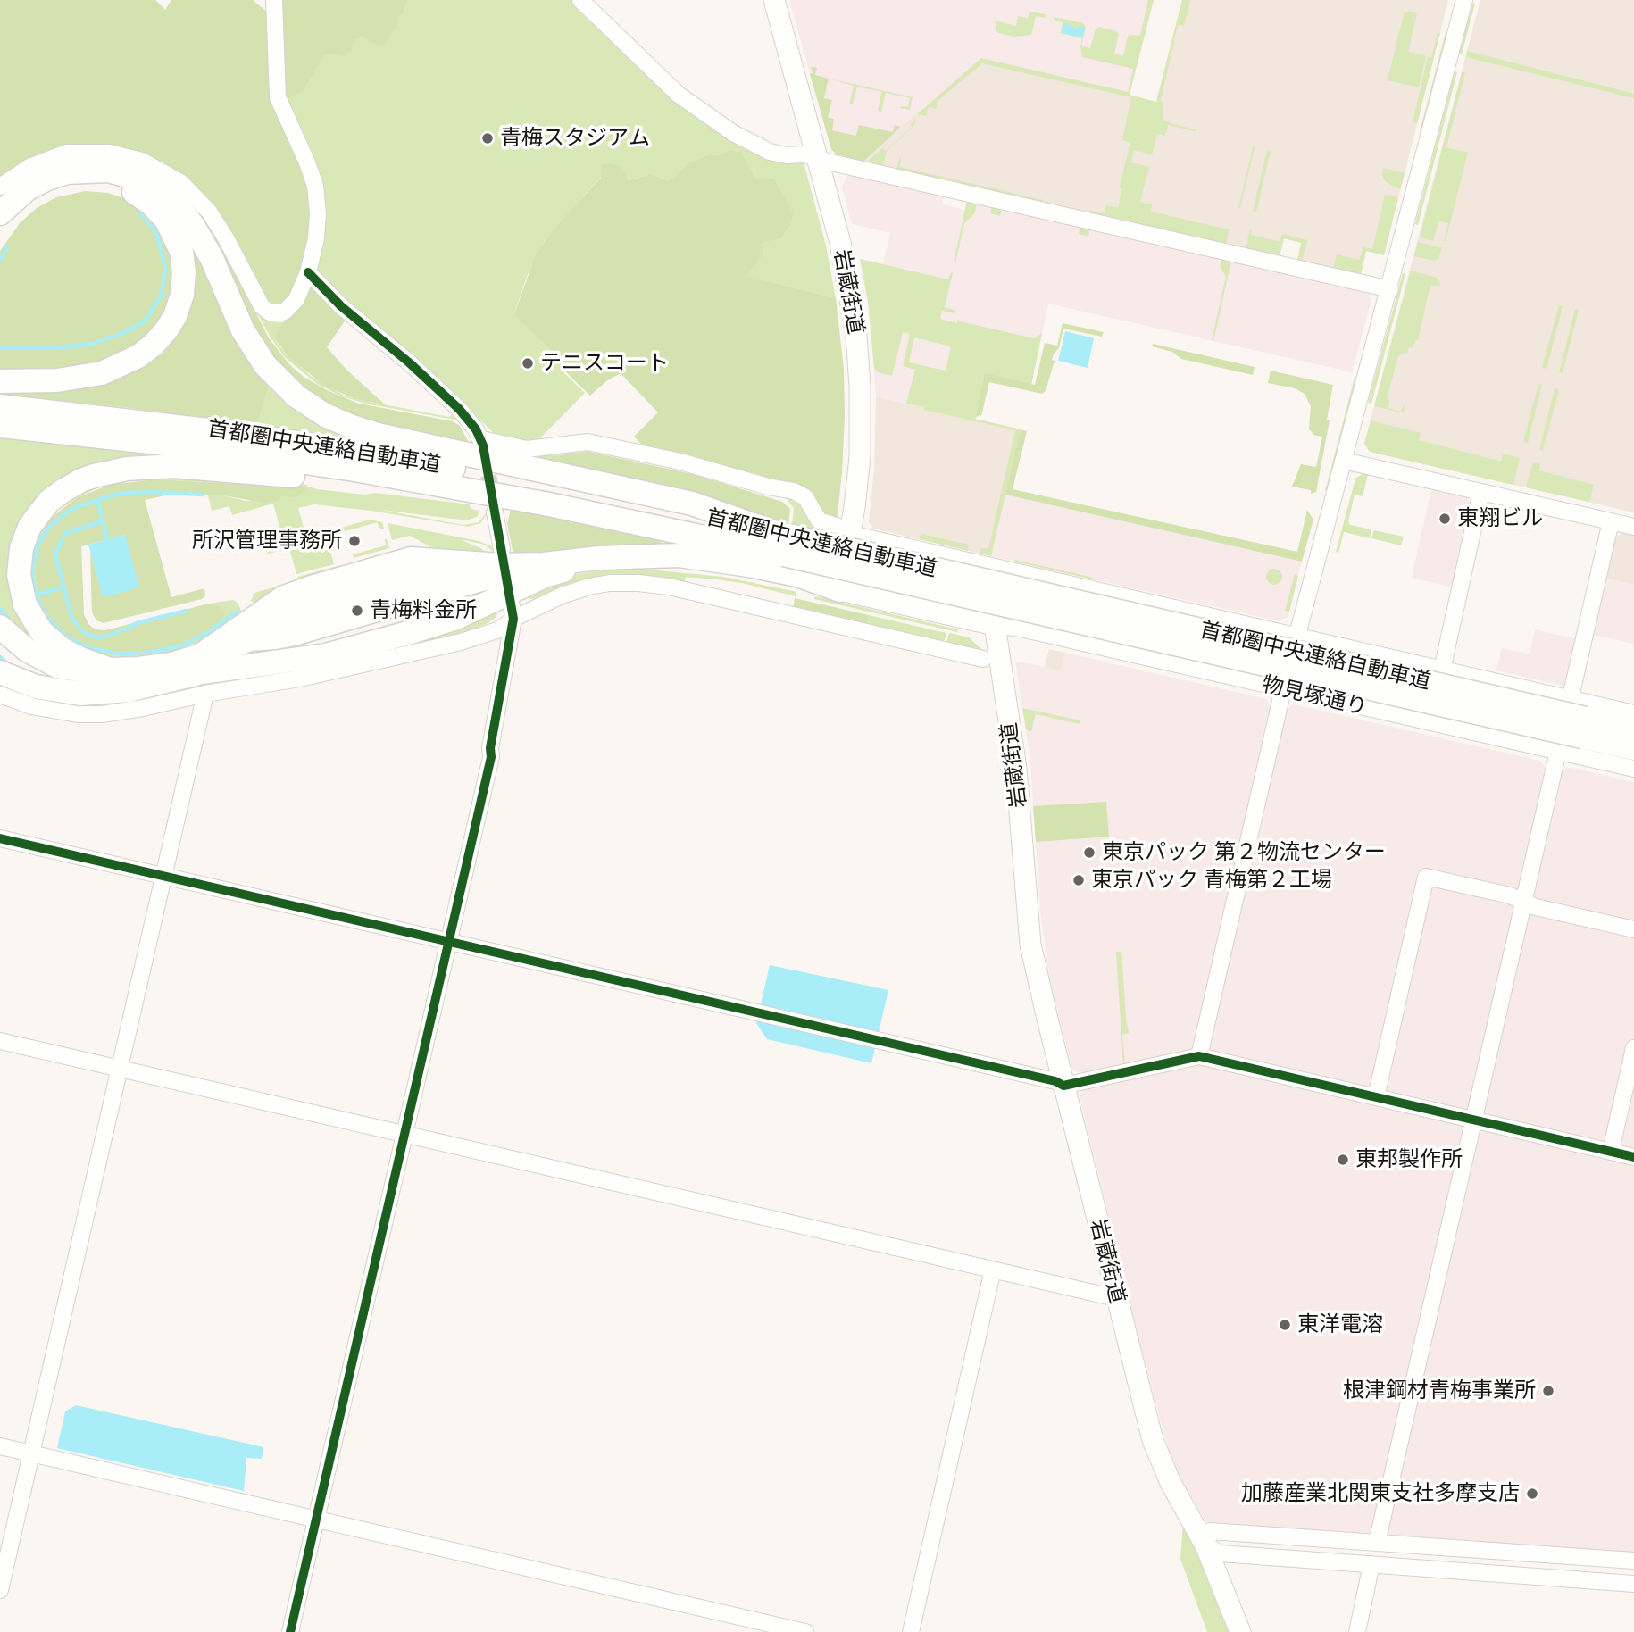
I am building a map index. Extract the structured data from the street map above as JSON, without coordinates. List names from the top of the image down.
{
  "streets": {
    "highway": ["首都圏中央連絡自動車道"],
    "main road": ["岩蔵街道"],
    "street": ["物見塚通り"]
  },
  "crossings": [
    ["岩蔵街道", "物見塚通り"]
  ],
  "places": [
    "青梅スタジアム",
    "テニスコート",
    "東翔ビル",
    "所沢管理事務所",
    "青梅料金所",
    "東京パック 第２物流センター",
    "東京パック 青梅第２工場",
    "東邦製作所",
    "東洋電溶",
    "根津鋼材青梅事業所",
    "加藤産業北関東支社多摩支店"
  ]
}
